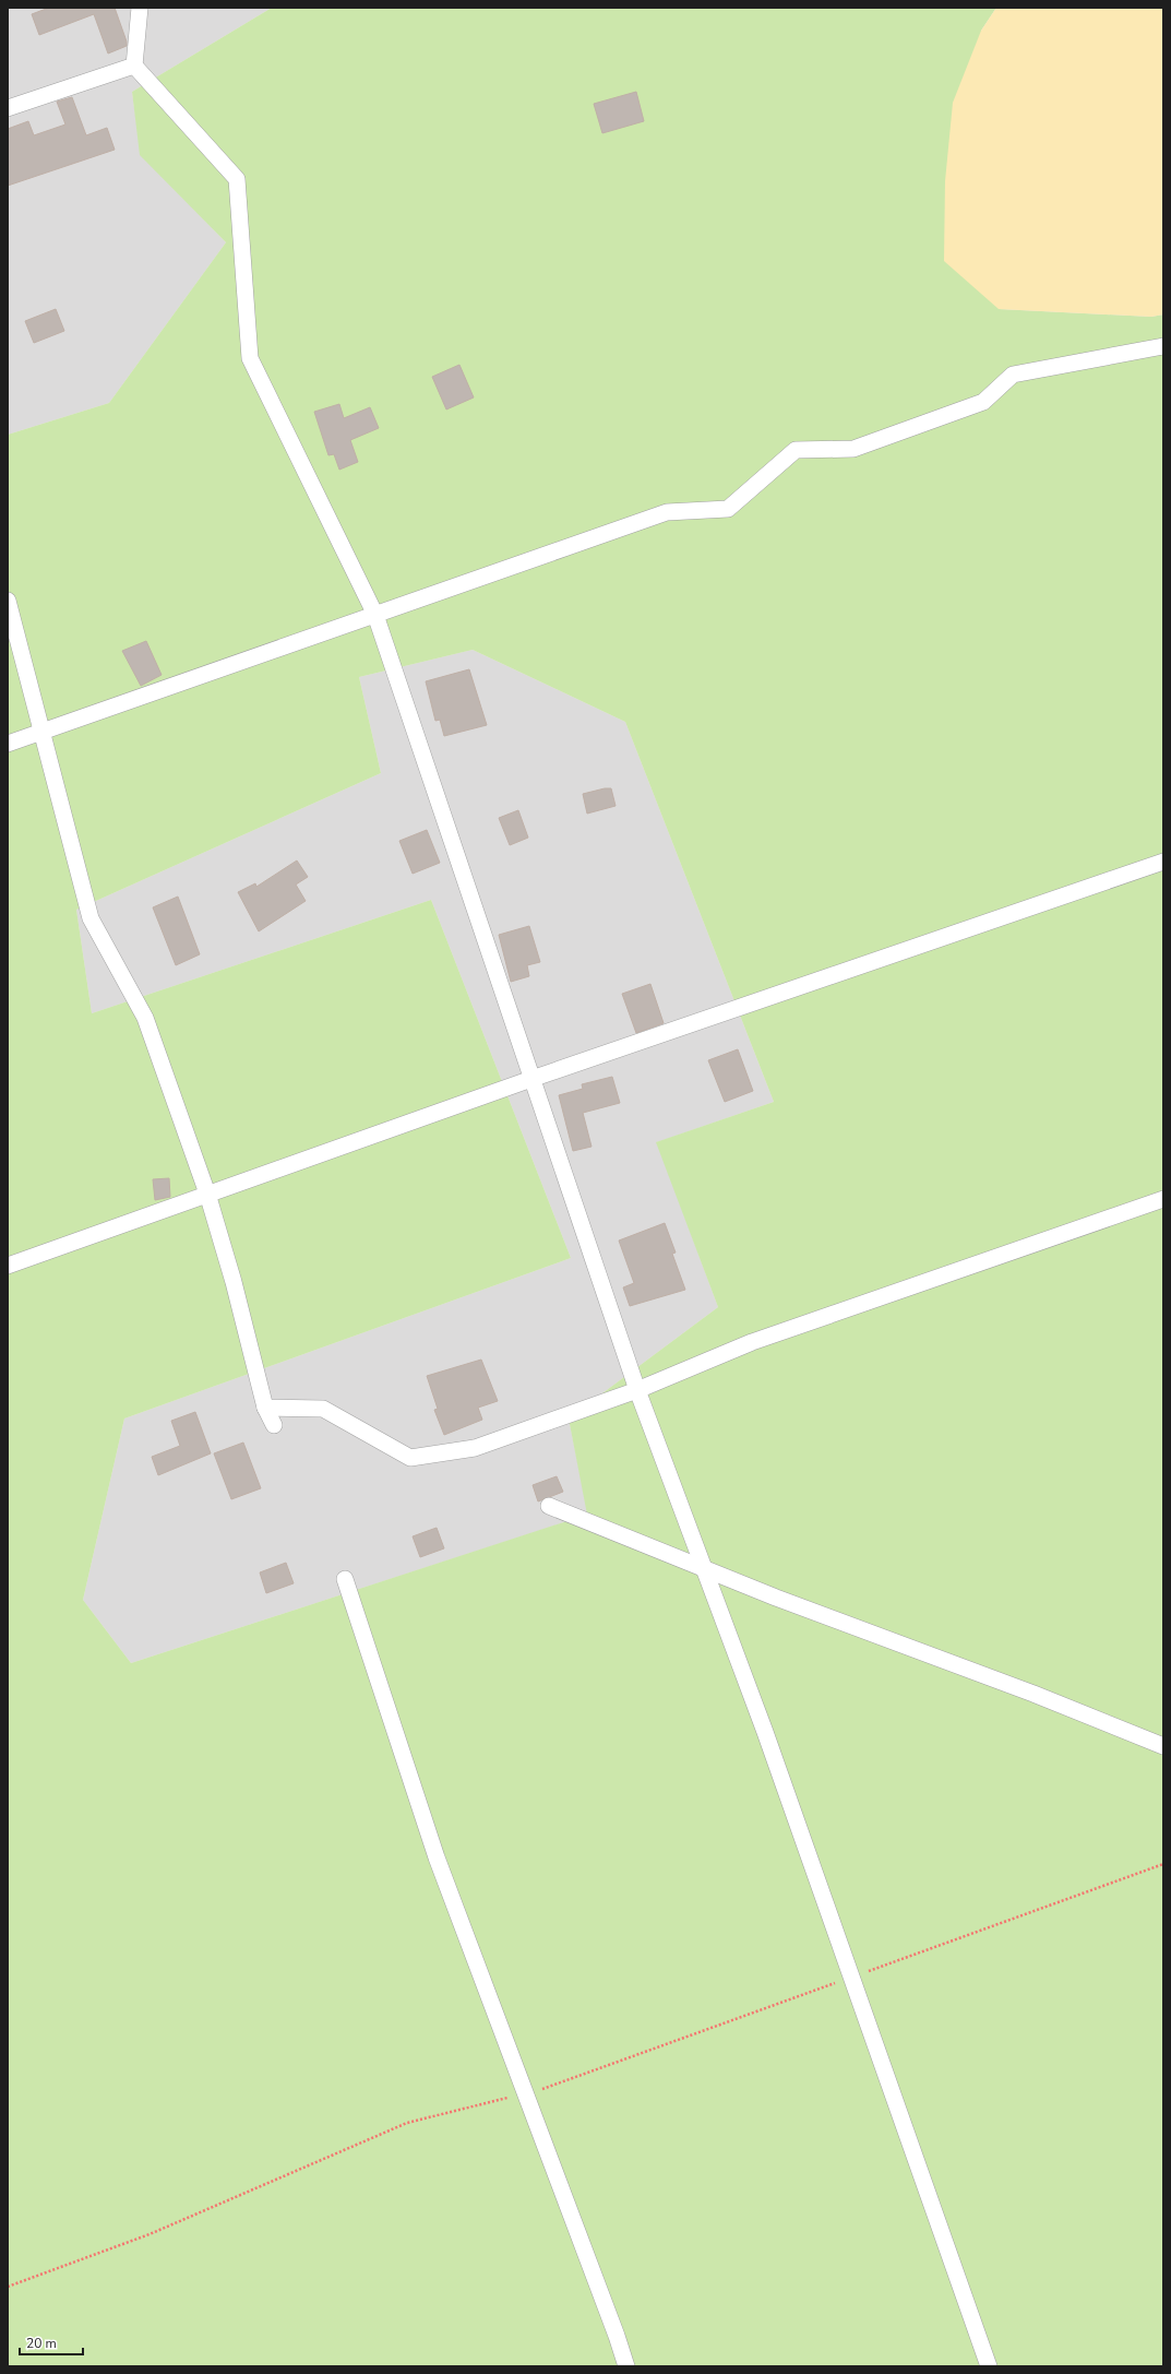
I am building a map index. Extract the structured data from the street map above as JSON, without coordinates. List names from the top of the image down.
{
  "scale_bar": "20 m"
}
